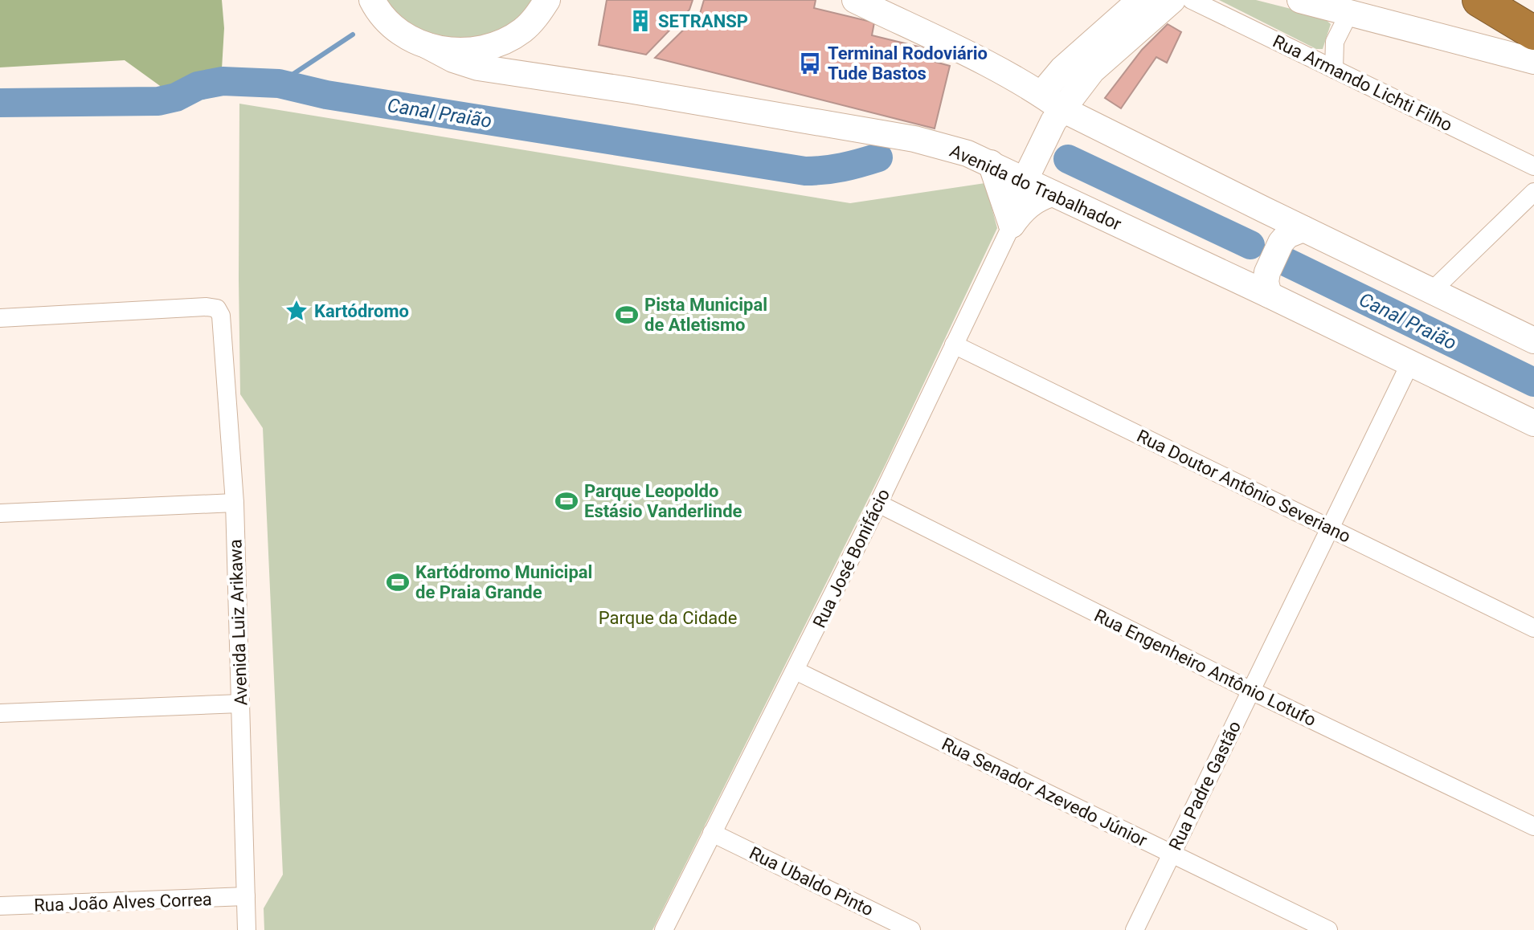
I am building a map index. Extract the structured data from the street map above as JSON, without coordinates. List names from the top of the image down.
{
  "streets": {
    "main road": ["Avenida do Trabalhador"],
    "street": [
      "Rua Armando Lichti Filho",
      "Rua Doutor Antônio Severiano",
      "Rua José Bonifácio",
      "Avenida Luiz Arikawa",
      "Rua Engenheiro Antônio Lotufo",
      "Rua Padre Gastão",
      "Rua Senador Azevedo Júnior",
      "Rua Ubaldo Pinto",
      "Rua João Alves Correa"
    ]
  },
  "crossings": [
    ["Avenida do Trabalhador", "Rua José Bonifácio"],
    ["Avenida do Trabalhador", "Rua Padre Gastão"],
    ["Rua Doutor Antônio Severiano", "Rua José Bonifácio"],
    ["Rua Doutor Antônio Severiano", "Rua Padre Gastão"],
    ["Rua José Bonifácio", "Rua Engenheiro Antônio Lotufo"],
    ["Rua José Bonifácio", "Rua Senador Azevedo Júnior"],
    ["Rua José Bonifácio", "Rua Ubaldo Pinto"],
    ["Avenida Luiz Arikawa", "Rua João Alves Correa"],
    ["Rua Engenheiro Antônio Lotufo", "Rua Padre Gastão"],
    ["Rua Padre Gastão", "Rua Senador Azevedo Júnior"]
  ],
  "water": ["Canal Praião"],
  "parks": ["Parque da Cidade"],
  "places": {
    "building": ["SETRANSP"],
    "bus stop": ["Terminal Rodoviário Tude Bastos"],
    "place": ["Kartódromo"],
    "sports": ["Pista Municipal de Atletismo", "Parque Leopoldo Estásio Vanderlinde", "Kartódromo Municipal de Praia Grande"]
  }
}
